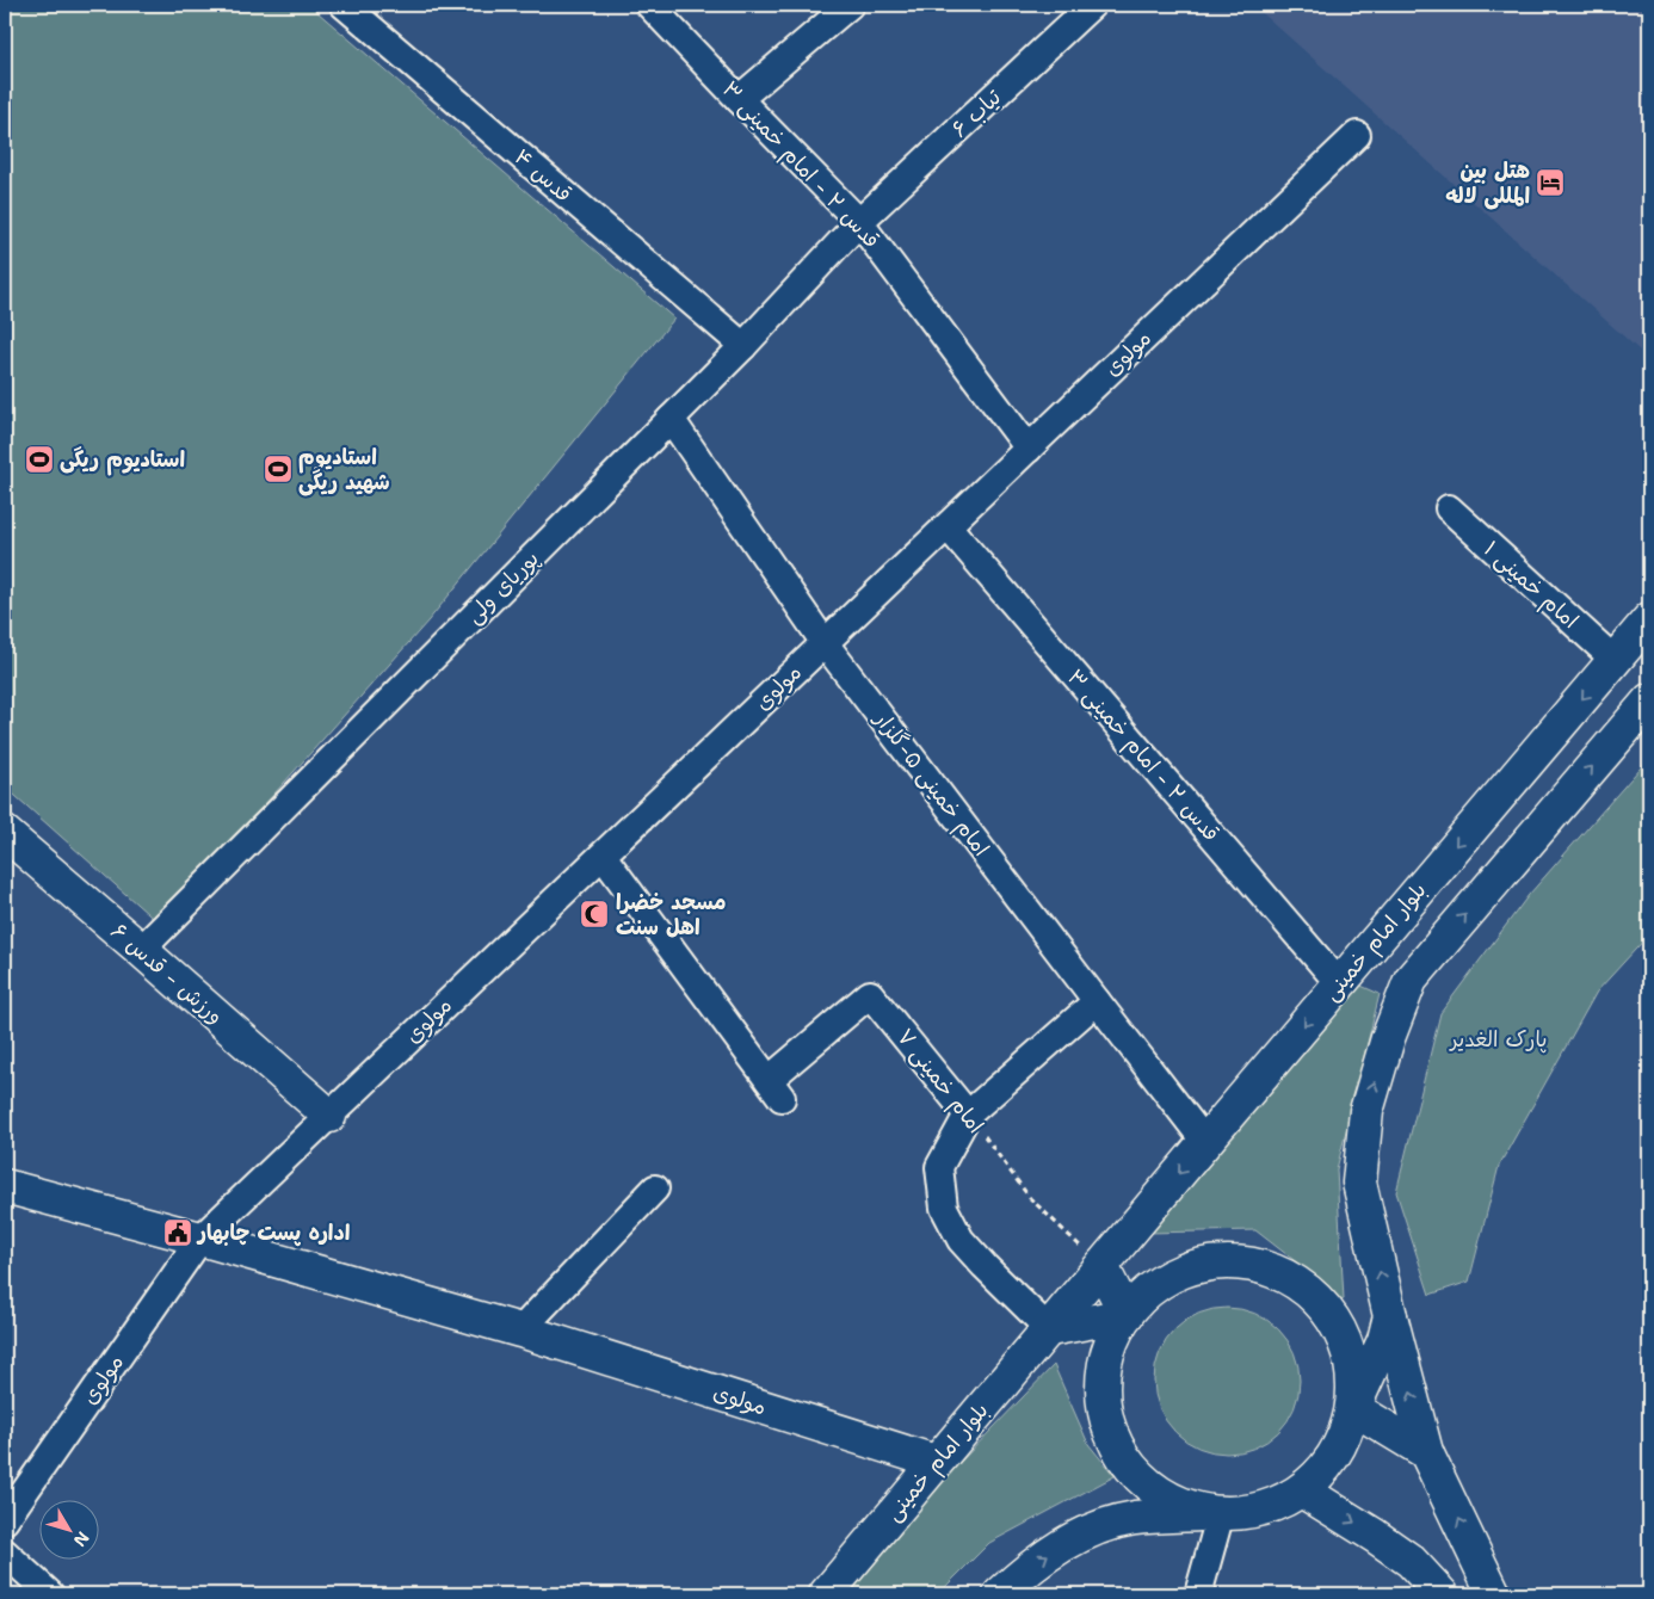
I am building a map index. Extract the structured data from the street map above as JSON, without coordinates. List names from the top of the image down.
{
  "streets": {
    "main road": ["مولوی", "بلوار امام خمینی", "ورزش - قدس ۶"],
    "street": [
      "تیاب ۶",
      "قدس ۲ - امام خمینی ۳",
      "قدس ۴",
      "امام خمینی ۱",
      "پوریای ولی",
      "امام خمینی ۵-گلزار",
      "امام خمینی ۷"
    ]
  },
  "crossings": [
    ["تیاب ۶", "قدس ۲ - امام خمینی ۳"],
    ["تیاب ۶", "پوریای ولی"],
    ["قدس ۲ - امام خمینی ۳", "مولوی"],
    ["قدس ۲ - امام خمینی ۳", "پوریای ولی"],
    ["قدس ۲ - امام خمینی ۳", "بلوار امام خمینی"],
    ["قدس ۴", "پوریای ولی"],
    ["مولوی", "امام خمینی ۵-گلزار"],
    ["مولوی", "بلوار امام خمینی"],
    ["مولوی", "ورزش - قدس ۶"],
    ["مولوی", "امام خمینی ۷"],
    ["امام خمینی ۱", "بلوار امام خمینی"],
    ["پوریای ولی", "امام خمینی ۵-گلزار"],
    ["پوریای ولی", "ورزش - قدس ۶"],
    ["امام خمینی ۵-گلزار", "بلوار امام خمینی"],
    ["بلوار امام خمینی", "امام خمینی ۷"]
  ],
  "parks": ["پارک الغدیر"],
  "places": {
    "hotel": ["هتل بین المللی لاله"],
    "sports": ["استادیوم ریگی", "استادیوم شهید ریگی"],
    "mosque": ["مسجد خضرا اهل سنت"],
    "public building": ["اداره پست چابهار"]
  },
  "north": "bottom right"
}
